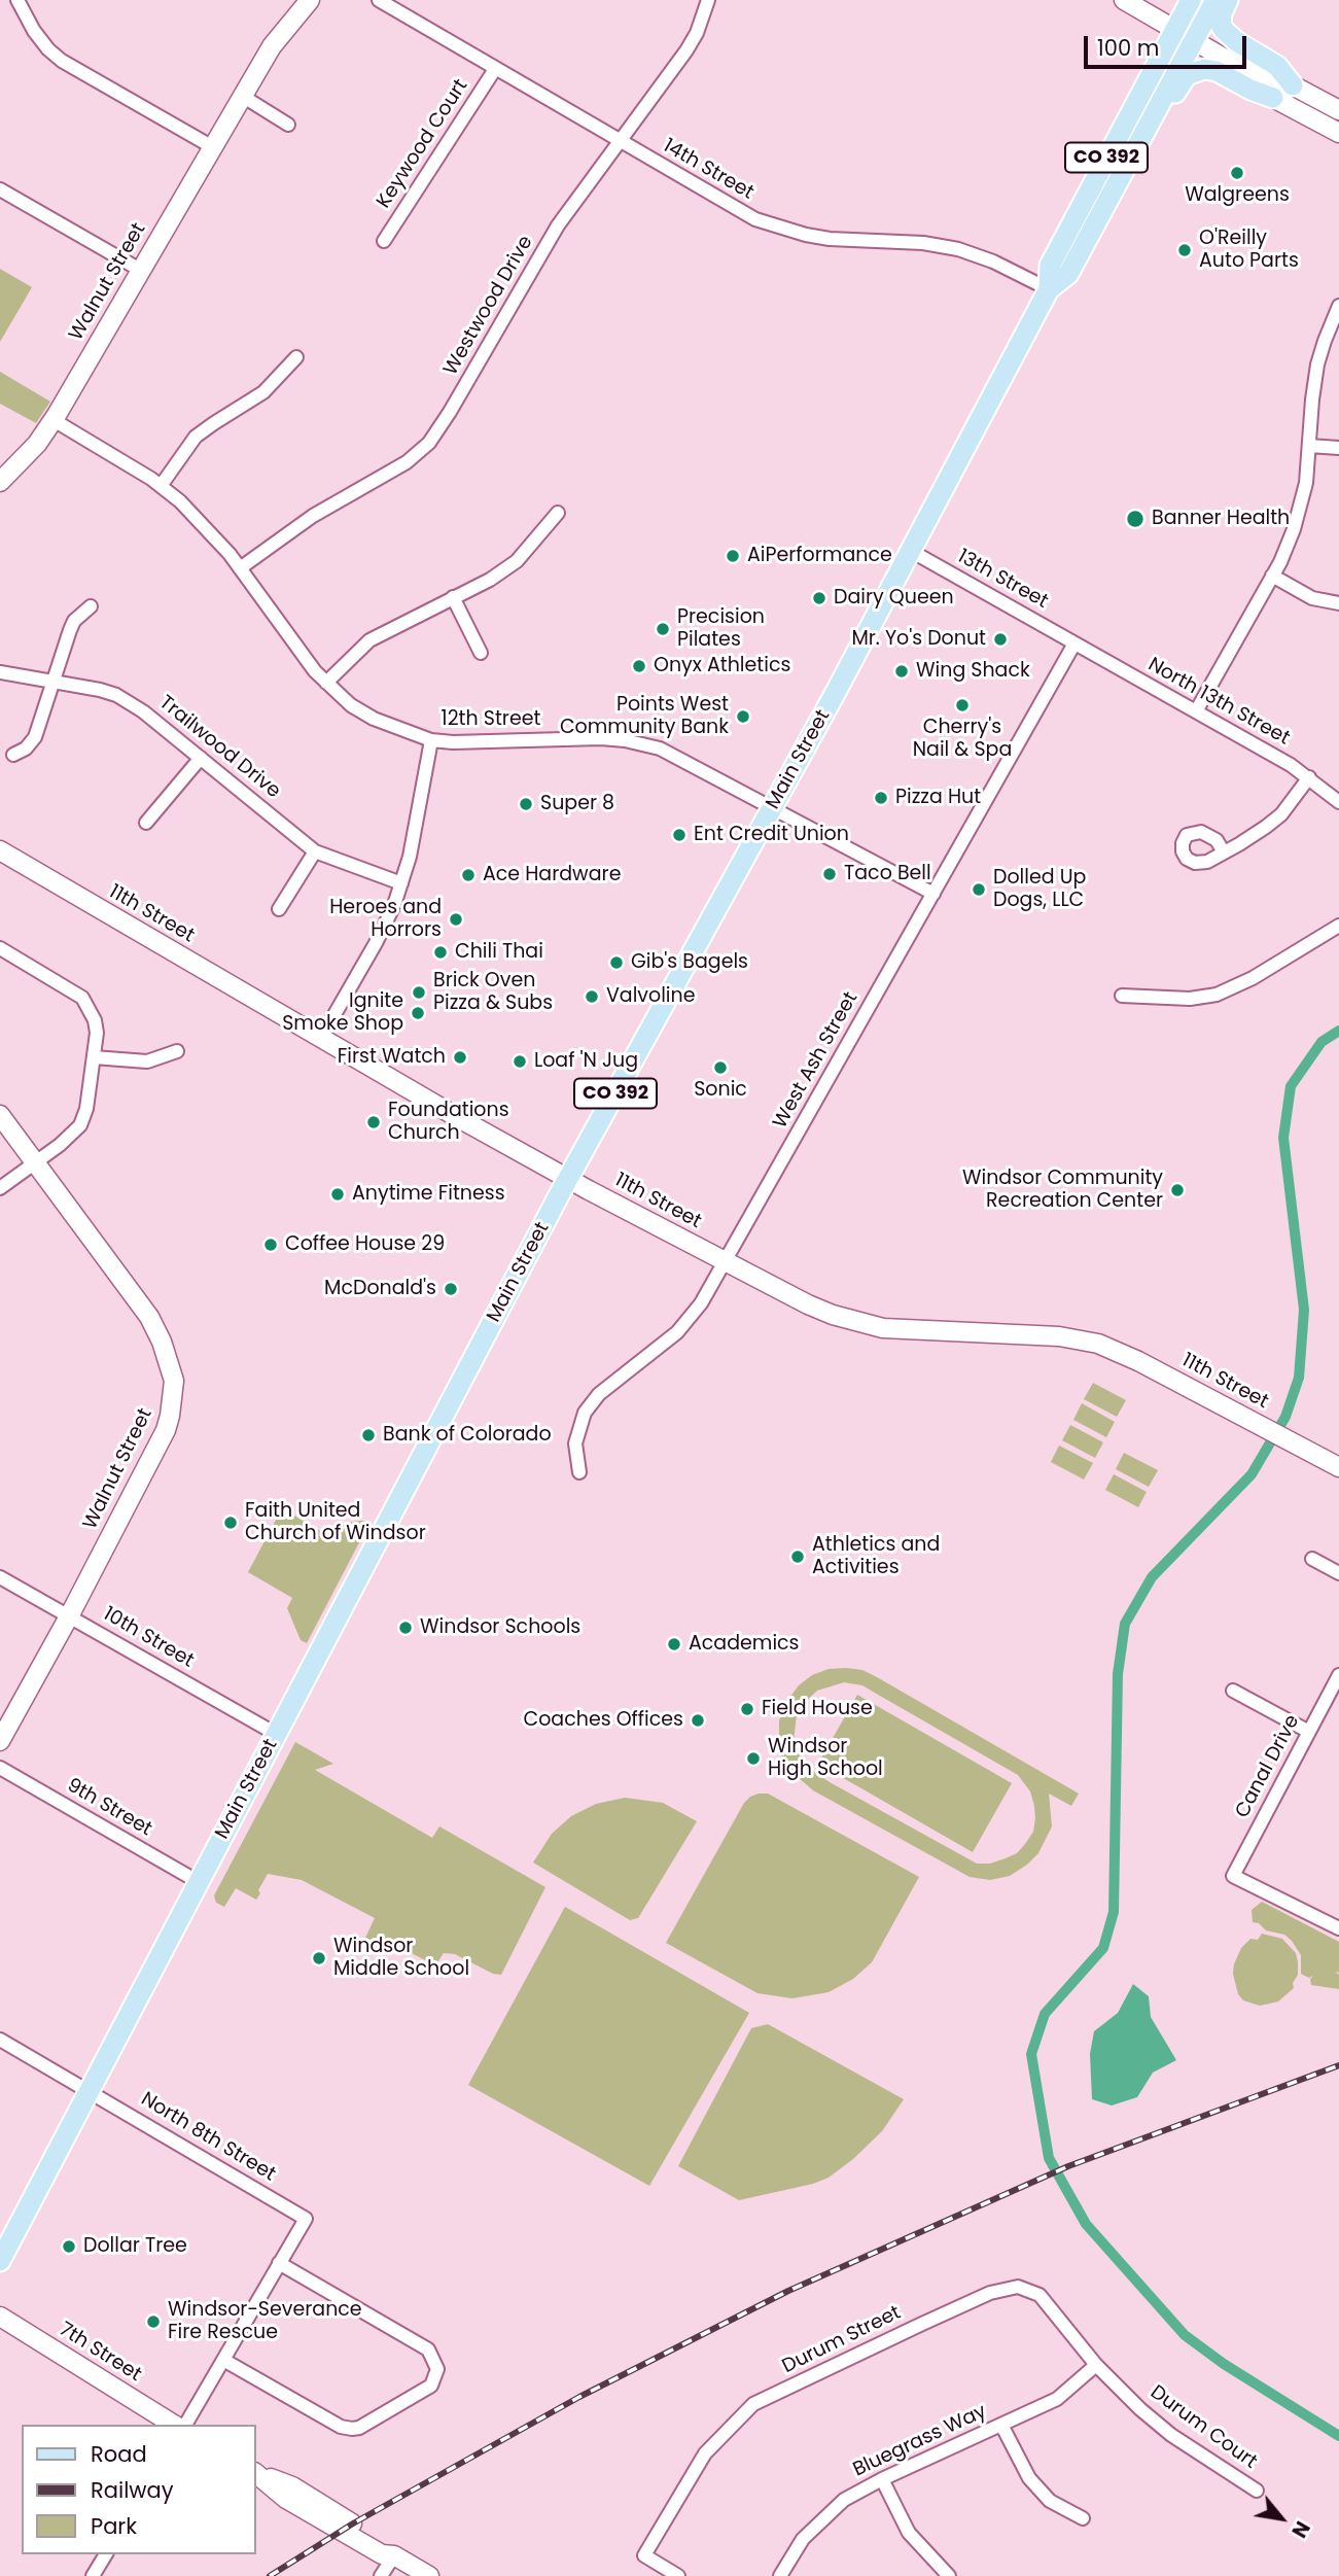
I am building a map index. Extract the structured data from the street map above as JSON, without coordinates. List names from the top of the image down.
{
  "streets": {
    "main road": ["CO 392", "Main Street"],
    "street": [
      "Keywood Court",
      "14th Street",
      "Walnut Street",
      "Westwood Drive",
      "13th Street",
      "North 13th Street",
      "12th Street",
      "Trailwood Drive",
      "11th Street",
      "West Ash Street",
      "10th Street",
      "Canal Drive",
      "9th Street",
      "North 8th Street",
      "Durum Street",
      "7th Street",
      "Durum Court",
      "Bluegrass Way"
    ]
  },
  "crossings": [
    ["Keywood Court", "14th Street"],
    ["14th Street", "Westwood Drive"],
    ["14th Street", "Main Street"],
    ["Walnut Street", "12th Street"],
    ["Walnut Street", "10th Street"],
    ["Westwood Drive", "12th Street"],
    ["13th Street", "North 13th Street"],
    ["13th Street", "Main Street"],
    ["13th Street", "West Ash Street"],
    ["North 13th Street", "West Ash Street"],
    ["12th Street", "Main Street"],
    ["12th Street", "West Ash Street"],
    ["Main Street", "11th Street"],
    ["Main Street", "10th Street"],
    ["Main Street", "9th Street"],
    ["Main Street", "North 8th Street"],
    ["11th Street", "West Ash Street"],
    ["Durum Street", "Durum Court"],
    ["Durum Street", "Bluegrass Way"],
    ["Durum Court", "Bluegrass Way"]
  ],
  "places": [
    "Walgreens",
    "O'Reilly Auto Parts",
    "Banner Health",
    "AiPerformance",
    "Dairy Queen",
    "Precision Pilates",
    "Mr. Yo's Donut",
    "Onyx Athletics",
    "Wing Shack",
    "Cherry's Nail & Spa",
    "Points West Community Bank",
    "Pizza Hut",
    "Super 8",
    "Ent Credit Union",
    "Taco Bell",
    "Ace Hardware",
    "Dolled Up Dogs, LLC",
    "Heroes and Horrors",
    "Chili Thai",
    "Gib's Bagels",
    "Brick Oven Pizza & Subs",
    "Valvoline",
    "Ignite Smoke Shop",
    "First Watch",
    "Loaf 'N Jug",
    "Sonic",
    "Foundations Church",
    "Windsor Community Recreation Center",
    "Anytime Fitness",
    "Coffee House 29",
    "McDonald's",
    "Bank of Colorado",
    "Faith United Church of Windsor",
    "Athletics and Activities",
    "Windsor Schools",
    "Academics",
    "Field House",
    "Coaches Offices",
    "Windsor High School",
    "Windsor Middle School",
    "Dollar Tree",
    "Windsor-Severance Fire Rescue"
  ],
  "legend": ["Road", "Railway", "Park"],
  "scale_bar": "100 m",
  "north": "bottom right"
}
